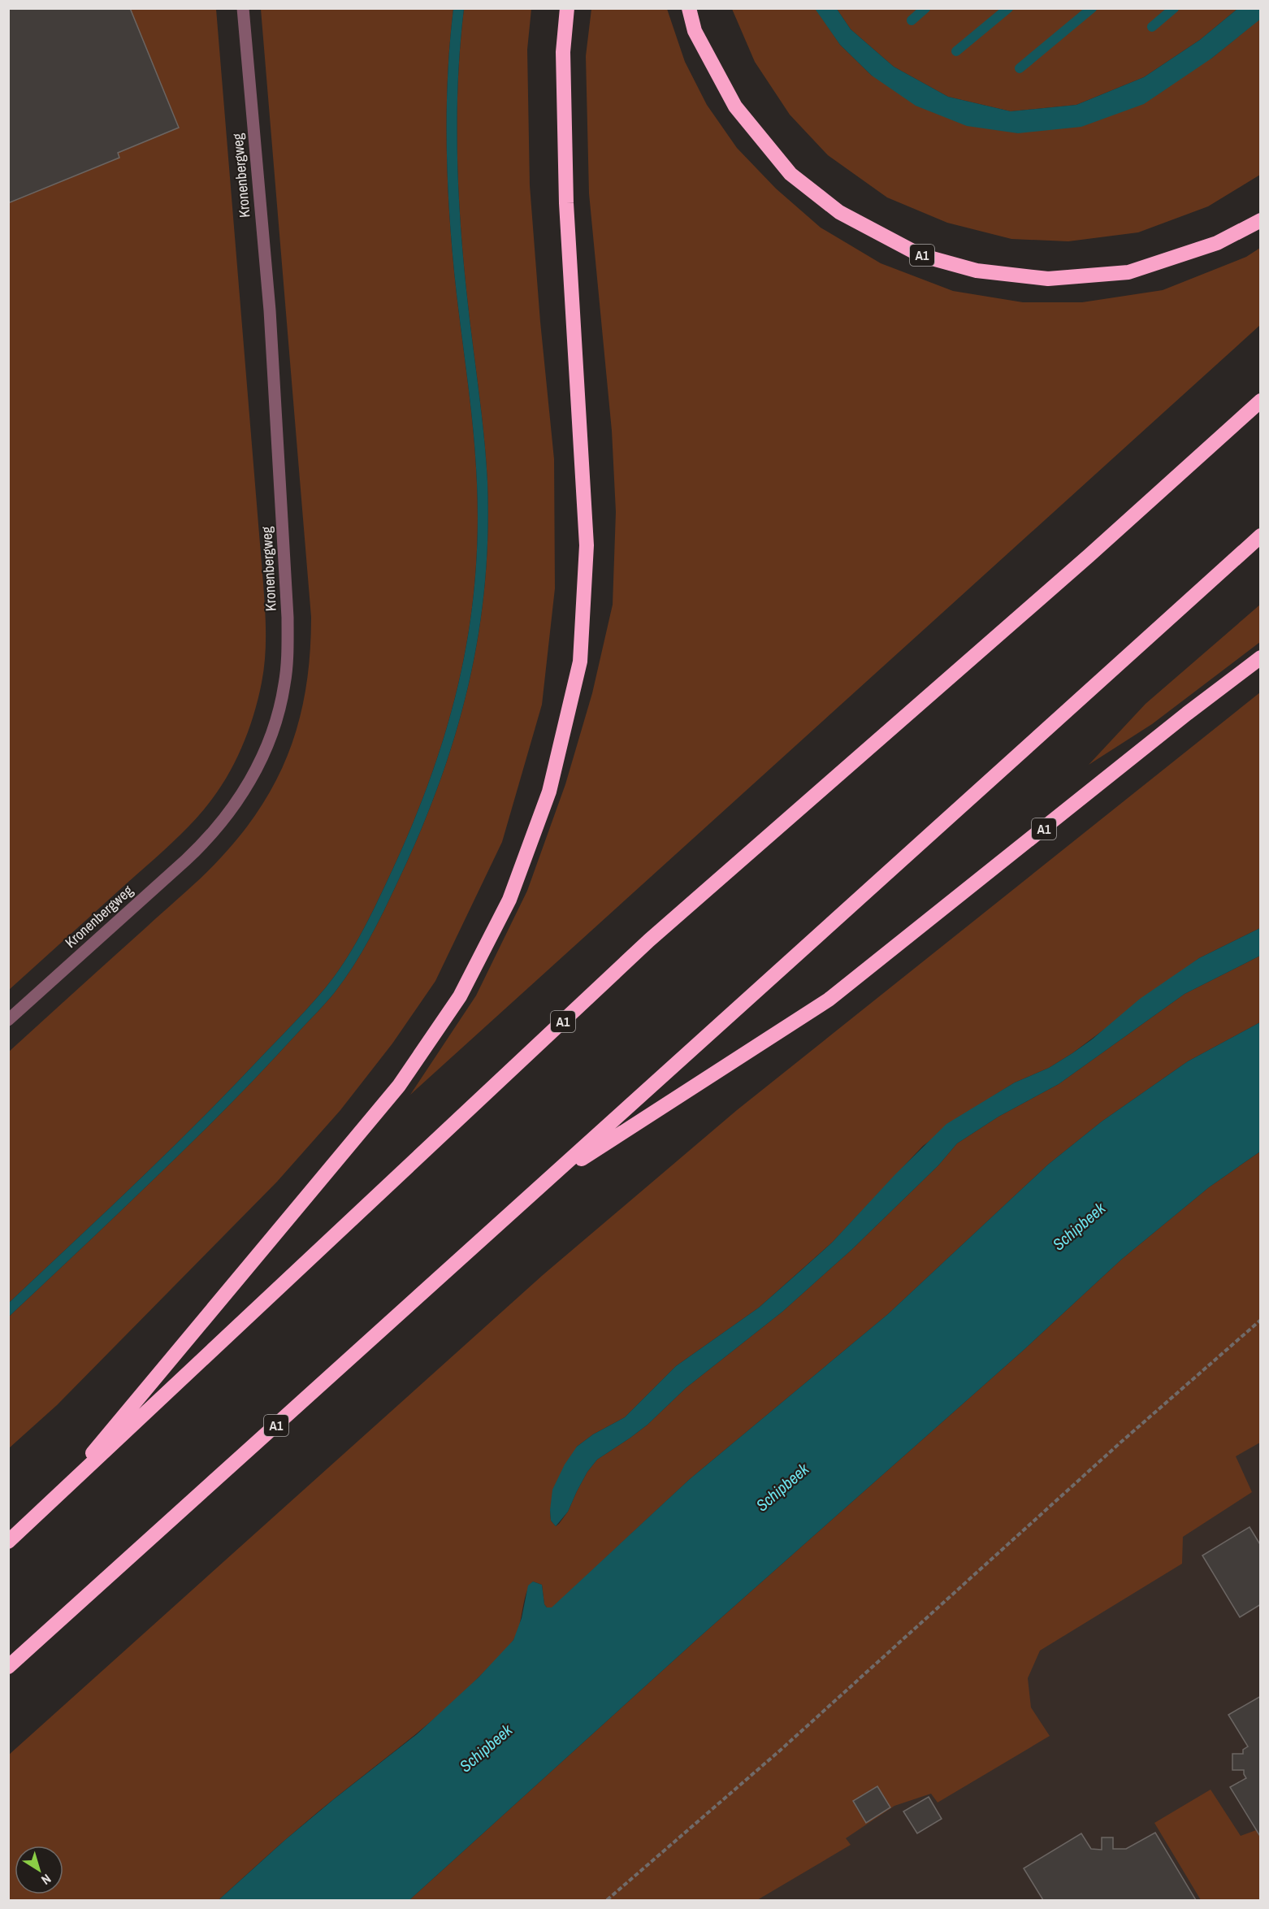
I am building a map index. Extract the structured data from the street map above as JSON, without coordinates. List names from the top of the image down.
{
  "streets": {
    "highway": ["A1"],
    "street": ["Kronenbergweg"]
  },
  "water": ["Schipbeek"],
  "north": "bottom right"
}
